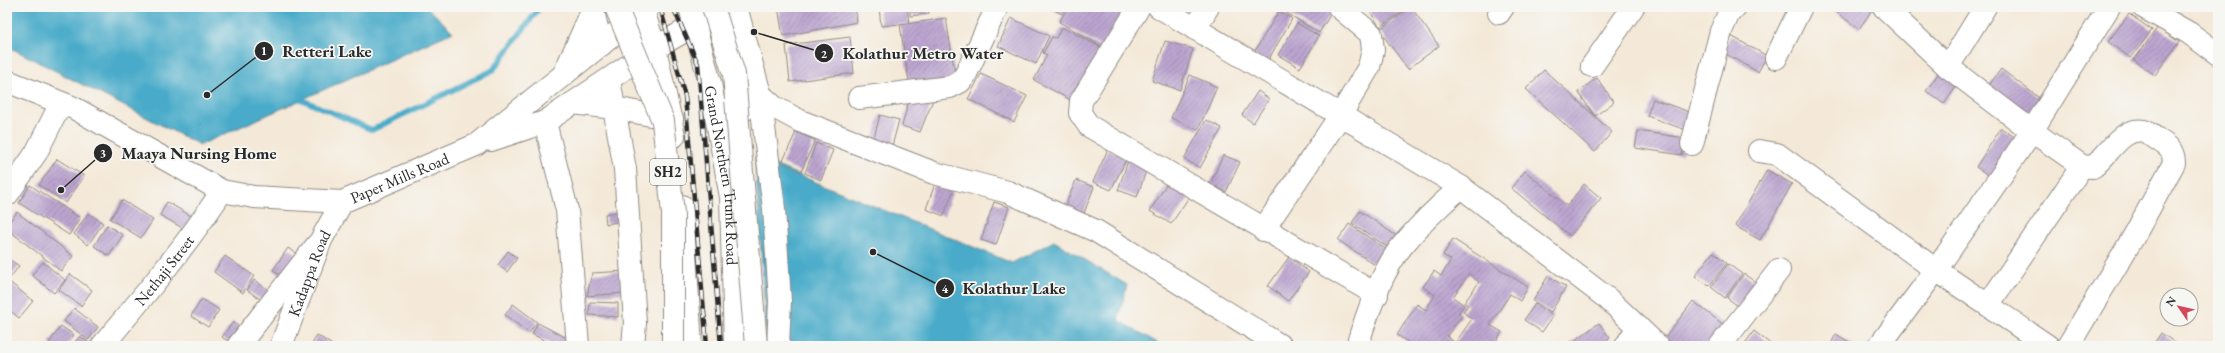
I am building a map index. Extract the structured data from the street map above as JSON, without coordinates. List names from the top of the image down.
{
  "streets": {
    "street": [
      "SH2",
      "Grand Northern Trunk Road",
      "Paper Mills Road",
      "Nethaji Street",
      "Kadappa Road"
    ]
  },
  "crossings": [
    ["Paper Mills Road", "Nethaji Street"],
    ["Paper Mills Road", "Kadappa Road"]
  ],
  "places": [
    "Kolathur Metro Water",
    "Retteri Lake",
    "Maaya Nursing Home",
    "Kolathur Lake"
  ],
  "north": "top left"
}
